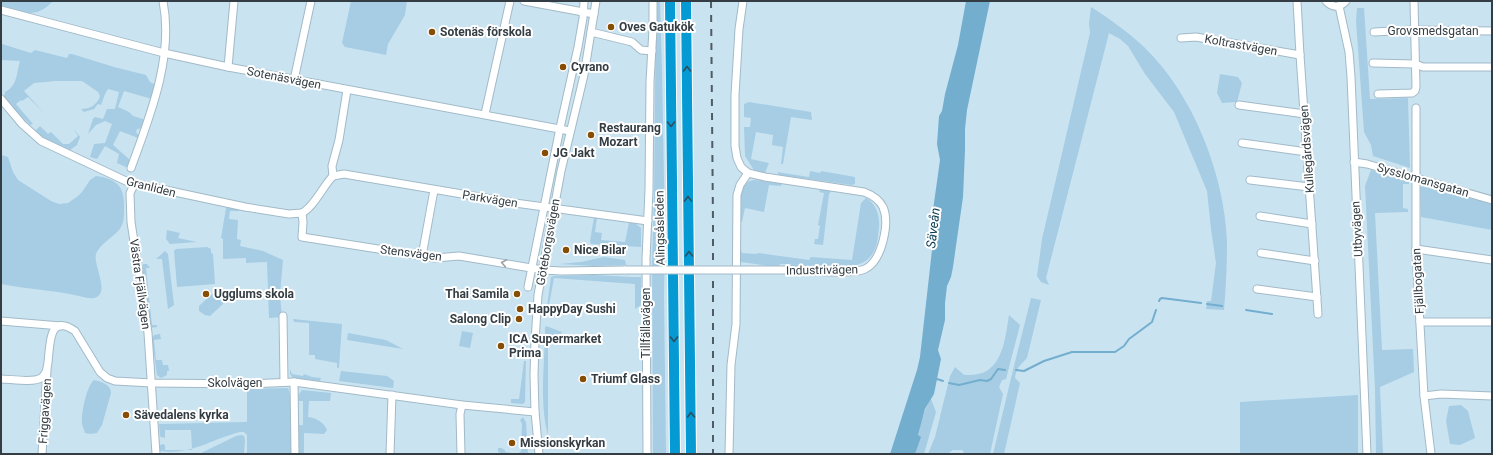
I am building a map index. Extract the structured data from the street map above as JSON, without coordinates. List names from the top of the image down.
{
  "streets": {
    "highway": ["Alingsåsleden"],
    "street": [
      "Grovsmedsgatan",
      "Koltrastvägen",
      "Sotenäsvägen",
      "Kullegårdsvägen",
      "Sysslomansgatan",
      "Granliden",
      "Parkvägen",
      "Utbyvägen",
      "Göteborgsvägen",
      "Stensvägen",
      "Industrivägen",
      "Fjällbogatan",
      "Västra Fjällvägen",
      "Tillfällavägen",
      "Skolvägen",
      "Friggavägen"
    ]
  },
  "crossings": [
    ["Koltrastvägen", "Kullegårdsvägen"],
    ["Sotenäsvägen", "Göteborgsvägen"],
    ["Sysslomansgatan", "Utbyvägen"],
    ["Sysslomansgatan", "Fjällbogatan"],
    ["Granliden", "Stensvägen"],
    ["Granliden", "Västra Fjällvägen"],
    ["Parkvägen", "Göteborgsvägen"],
    ["Parkvägen", "Tillfällavägen"],
    ["Göteborgsvägen", "Stensvägen"],
    ["Göteborgsvägen", "Industrivägen"],
    ["Göteborgsvägen", "Skolvägen"],
    ["Stensvägen", "Industrivägen"],
    ["Västra Fjällvägen", "Skolvägen"]
  ],
  "one_way": ["Stensvägen"],
  "water": ["Säveån"],
  "places": [
    "Oves Gatukök",
    "Sotenäs förskola",
    "Cyrano",
    "Restaurang Mozart",
    "JG Jakt",
    "Nice Bilar",
    "Ugglums skola",
    "Thai Samila",
    "HappyDay Sushi",
    "Salong Clip",
    "ICA Supermarket Prima",
    "Triumf Glass",
    "Sävedalens kyrka",
    "Missionskyrkan"
  ]
}
